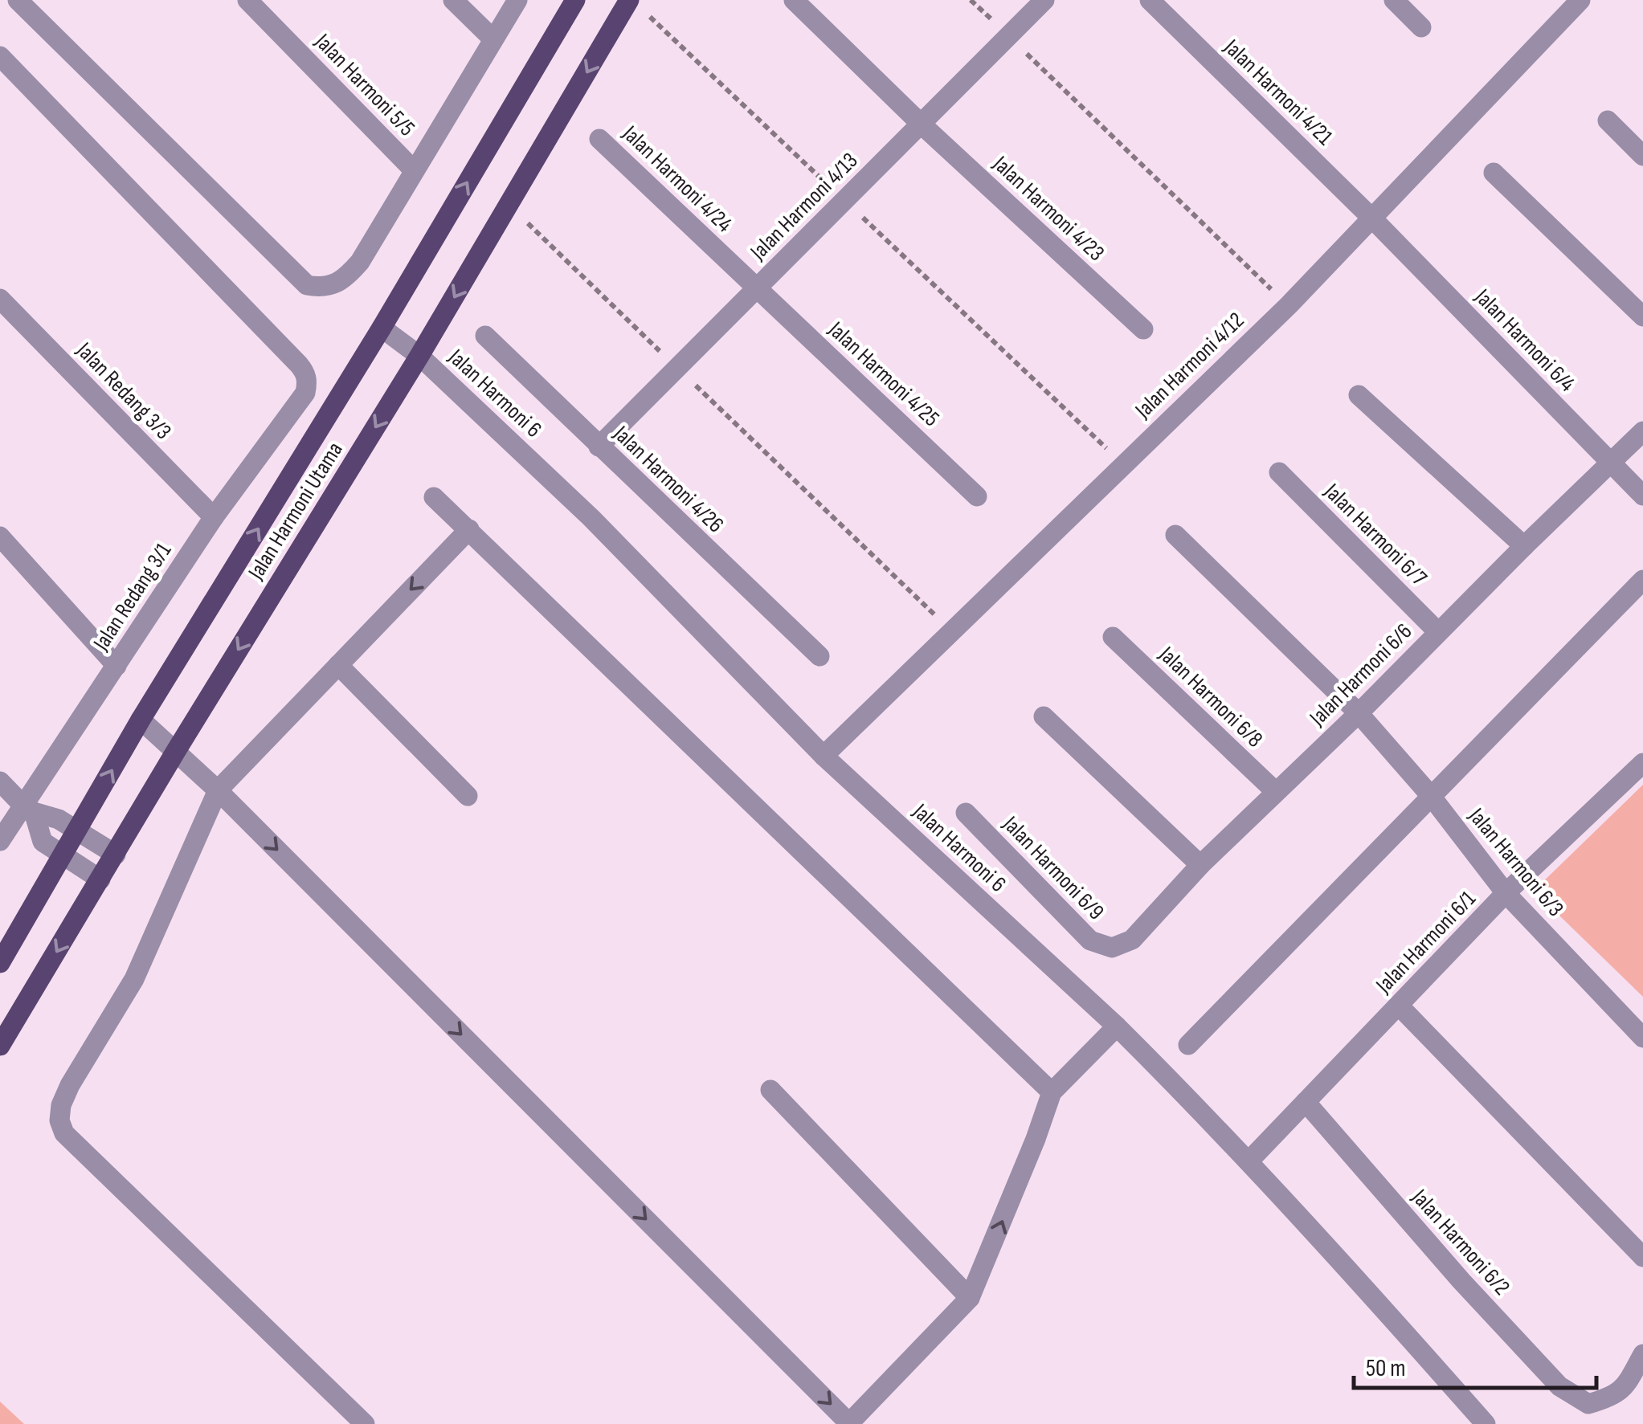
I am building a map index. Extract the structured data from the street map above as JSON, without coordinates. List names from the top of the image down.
{
  "streets": {
    "main road": ["Jalan Harmoni Utama"],
    "street": [
      "Jalan Harmoni 5/5",
      "Jalan Harmoni 4/21",
      "Jalan Harmoni 4/24",
      "Jalan Harmoni 4/13",
      "Jalan Harmoni 4/23",
      "Jalan Harmoni 6/4",
      "Jalan Harmoni 4/12",
      "Jalan Harmoni 4/25",
      "Jalan Redang 3/3",
      "Jalan Harmoni 6",
      "Jalan Harmoni 4/26",
      "Jalan Harmoni 6/7",
      "Jalan Redang 3/1",
      "Jalan Harmoni 6/6",
      "Jalan Harmoni 6/8",
      "Jalan Harmoni 6/3",
      "Jalan Harmoni 6/9",
      "Jalan Harmoni 6/1",
      "Jalan Harmoni 6/2"
    ]
  },
  "crossings": [
    ["Jalan Harmoni 4/21", "Jalan Harmoni 6/4"],
    ["Jalan Harmoni 4/21", "Jalan Harmoni 4/12"],
    ["Jalan Harmoni 4/24", "Jalan Harmoni 4/13"],
    ["Jalan Harmoni 4/24", "Jalan Harmoni 4/25"],
    ["Jalan Harmoni 4/13", "Jalan Harmoni 4/23"],
    ["Jalan Harmoni 4/13", "Jalan Harmoni 4/25"],
    ["Jalan Harmoni 4/13", "Jalan Harmoni 4/26"],
    ["Jalan Harmoni 6/4", "Jalan Harmoni 4/12"],
    ["Jalan Harmoni 6/4", "Jalan Harmoni 6/6"],
    ["Jalan Harmoni 4/12", "Jalan Harmoni 6"],
    ["Jalan Redang 3/3", "Jalan Redang 3/1"],
    ["Jalan Harmoni 6", "Jalan Harmoni Utama"],
    ["Jalan Harmoni 6", "Jalan Harmoni 6/1"],
    ["Jalan Harmoni 6/7", "Jalan Harmoni 6/6"],
    ["Jalan Harmoni 6/6", "Jalan Harmoni 6/8"],
    ["Jalan Harmoni 6/6", "Jalan Harmoni 6/3"],
    ["Jalan Harmoni 6/6", "Jalan Harmoni 6/9"],
    ["Jalan Harmoni 6/3", "Jalan Harmoni 6/1"],
    ["Jalan Harmoni 6/1", "Jalan Harmoni 6/2"]
  ],
  "scale_bar": "50 m"
}
